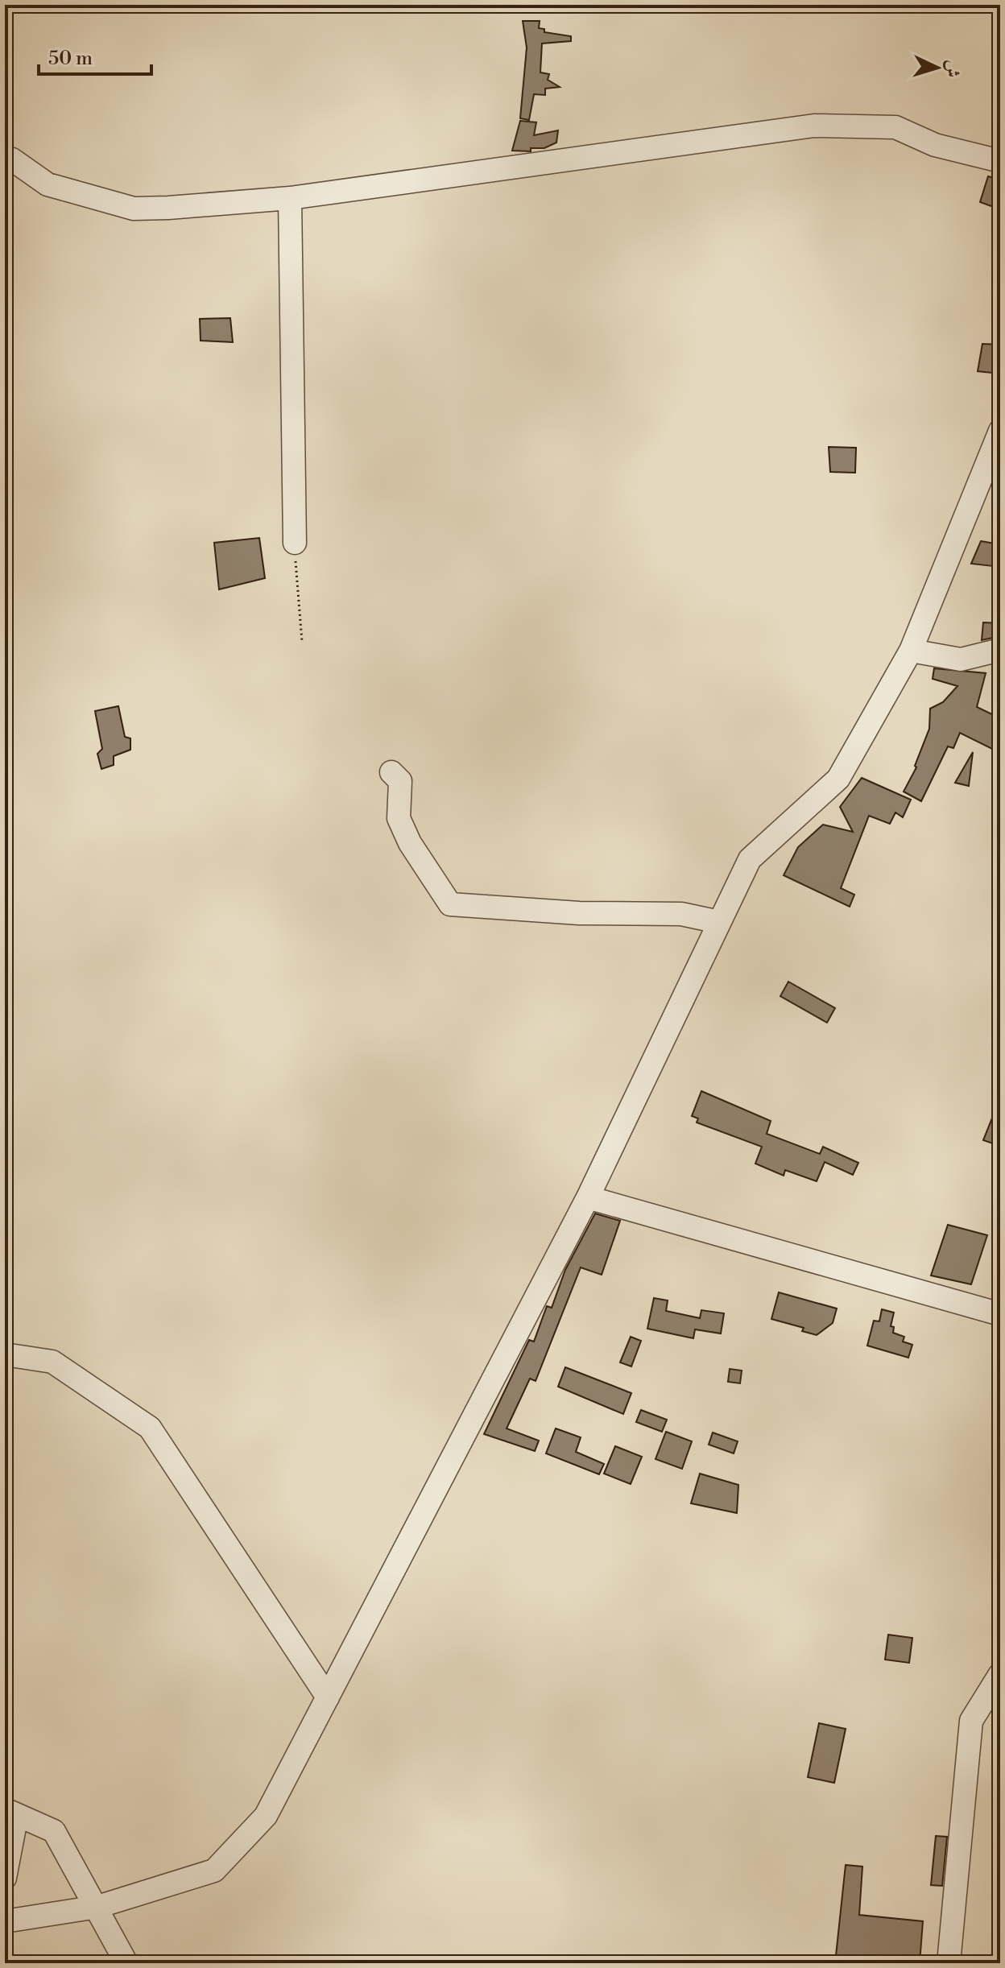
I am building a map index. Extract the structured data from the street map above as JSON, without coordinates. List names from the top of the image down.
{
  "scale_bar": "50 m",
  "north": "right"
}
